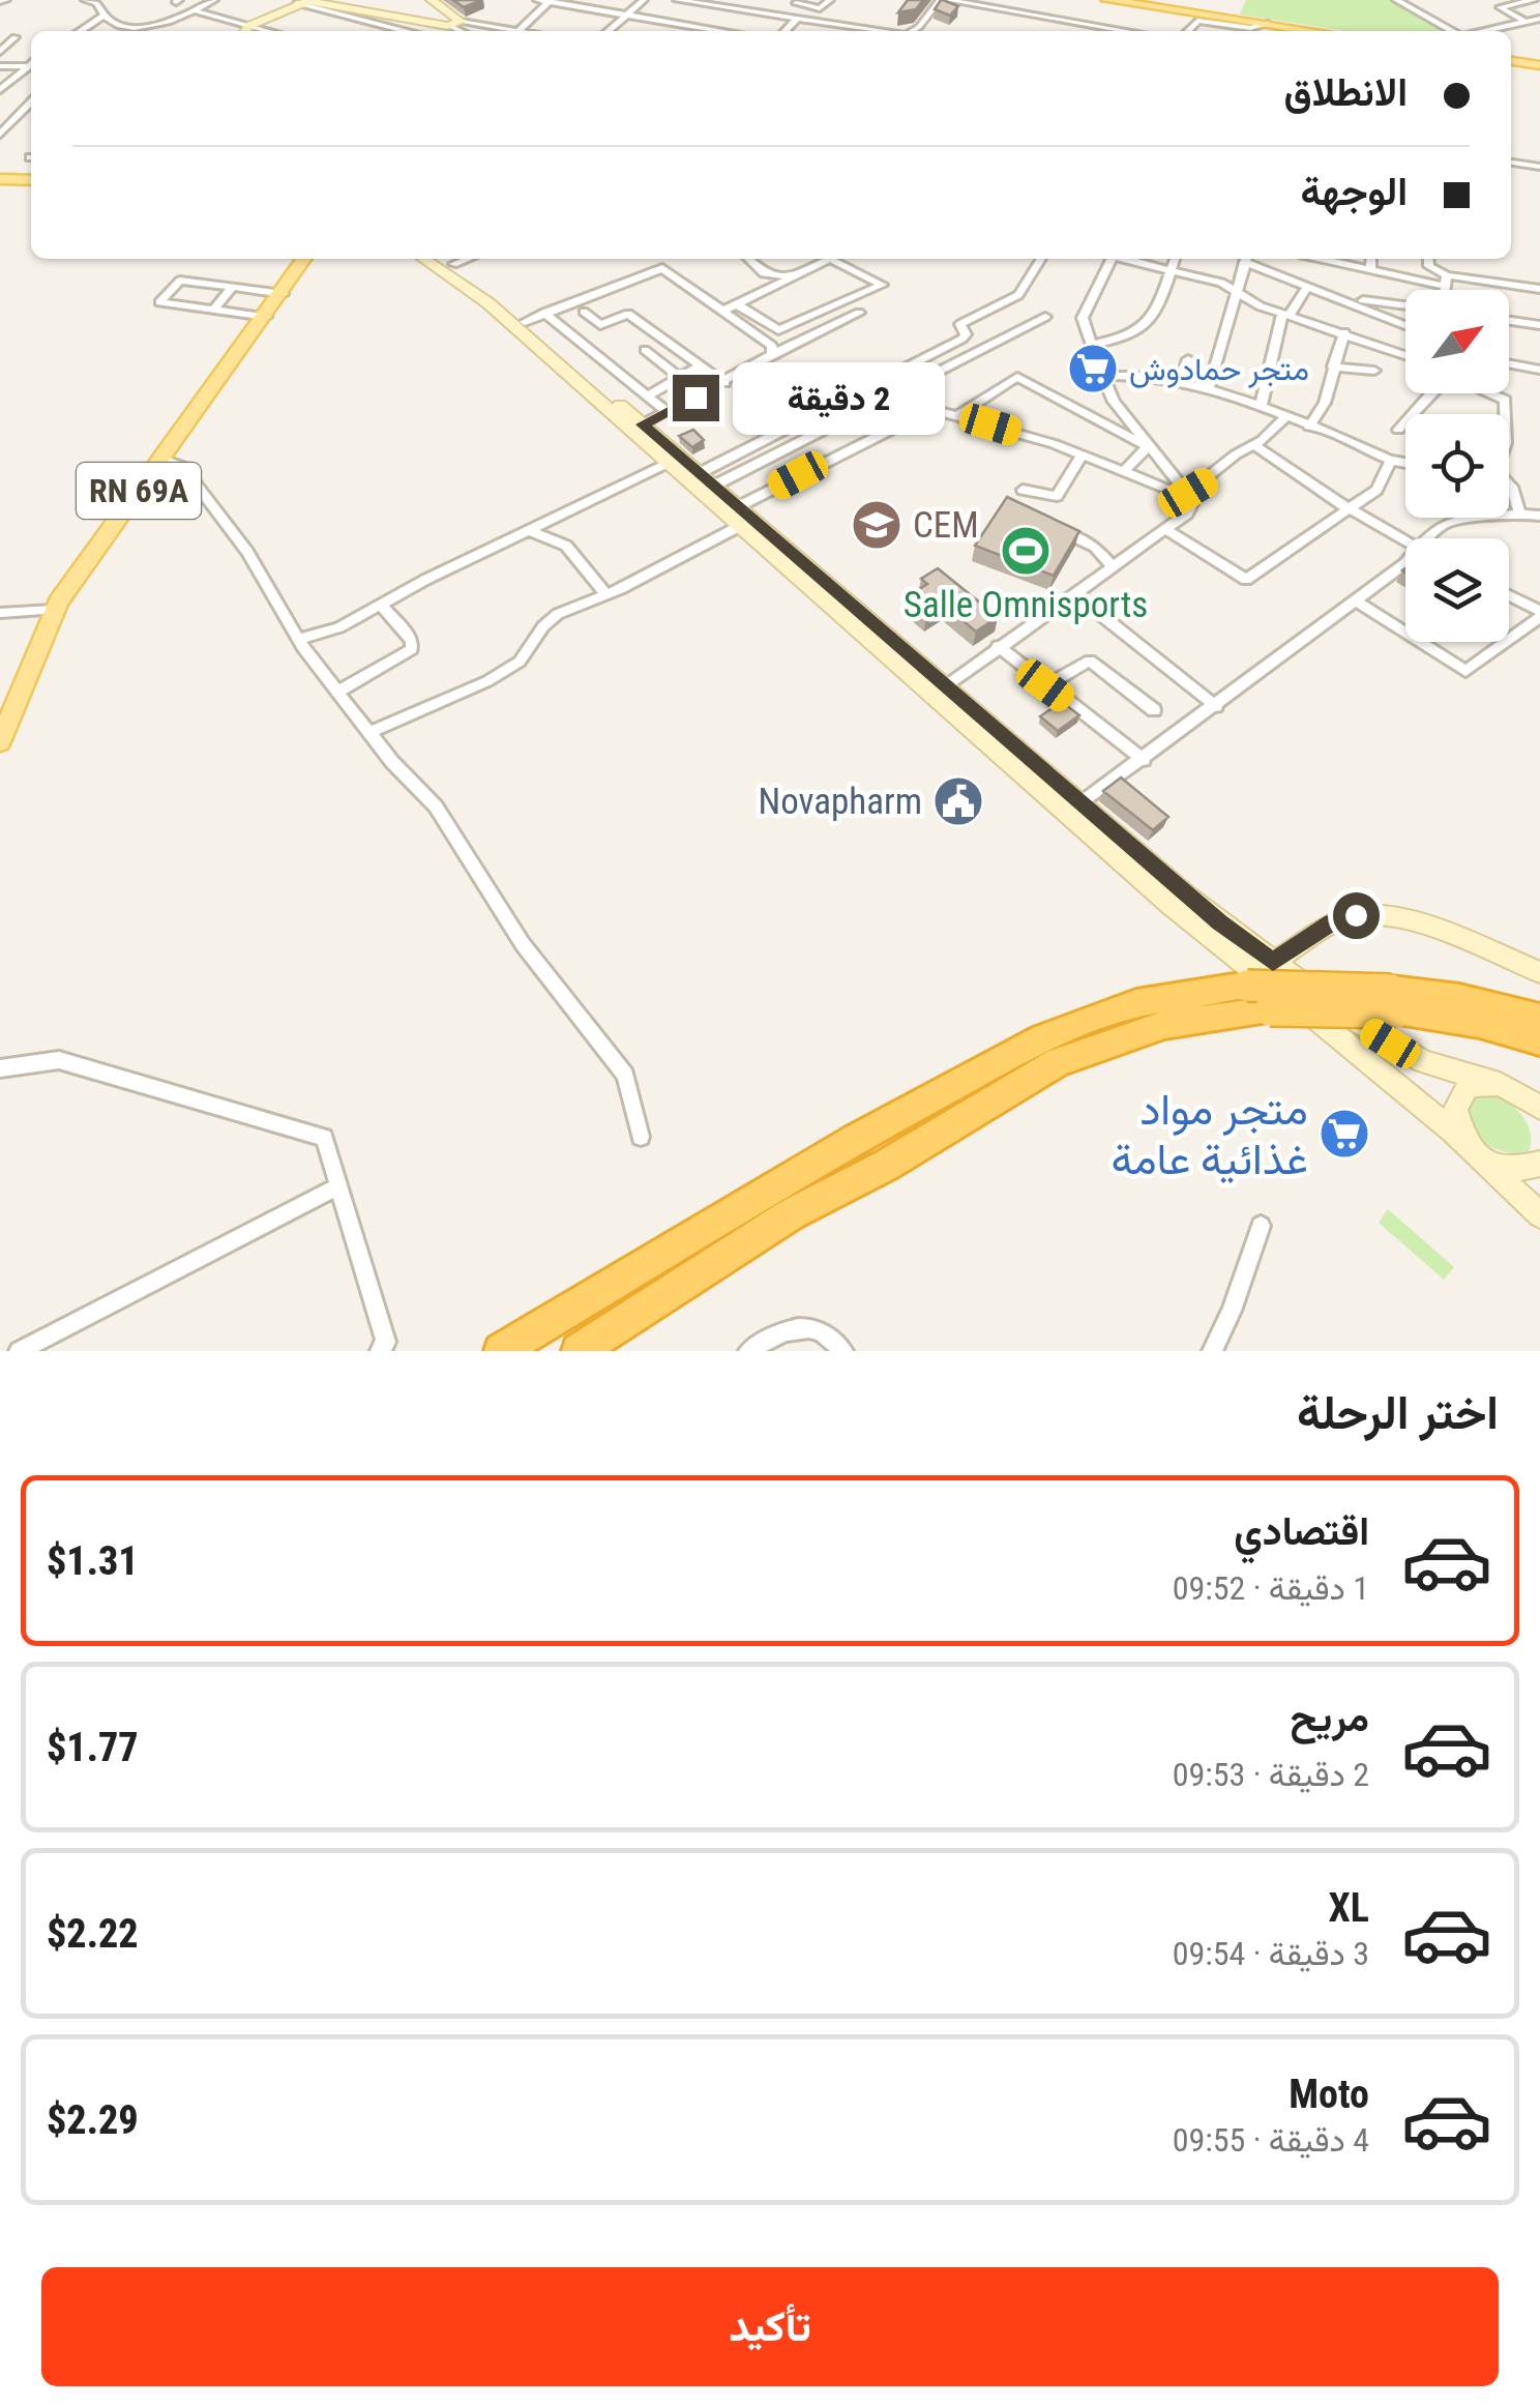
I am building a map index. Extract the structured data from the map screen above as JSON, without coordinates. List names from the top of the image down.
{
  "streets": {
    "main road": ["RN 69A"]
  },
  "places": {
    "supermarket": ["متجر حمادوش", "متجر مواد غذائية عامة"],
    "school or university": ["CEM"],
    "sports": ["Salle Omnisports"],
    "public building": ["Novapharm"]
  },
  "north": "top right",
  "page": {
    "banner": ["الانطلاق", "الوجهة"],
    "bubble": "2 دقيقة",
    "heading": "اختر الرحلة",
    "list": [
      {
        "name": "اقتصادي",
        "note": "1 دقيقة · 09:52",
        "value": "$1.31"
      },
      {
        "name": "مريح",
        "note": "2 دقيقة · 09:53",
        "value": "$1.77"
      },
      {
        "name": "XL",
        "note": "3 دقيقة · 09:54",
        "value": "$2.22"
      },
      {
        "name": "Moto",
        "note": "4 دقيقة · 09:55",
        "value": "$2.29"
      }
    ],
    "buttons": "تأكيد"
  }
}
